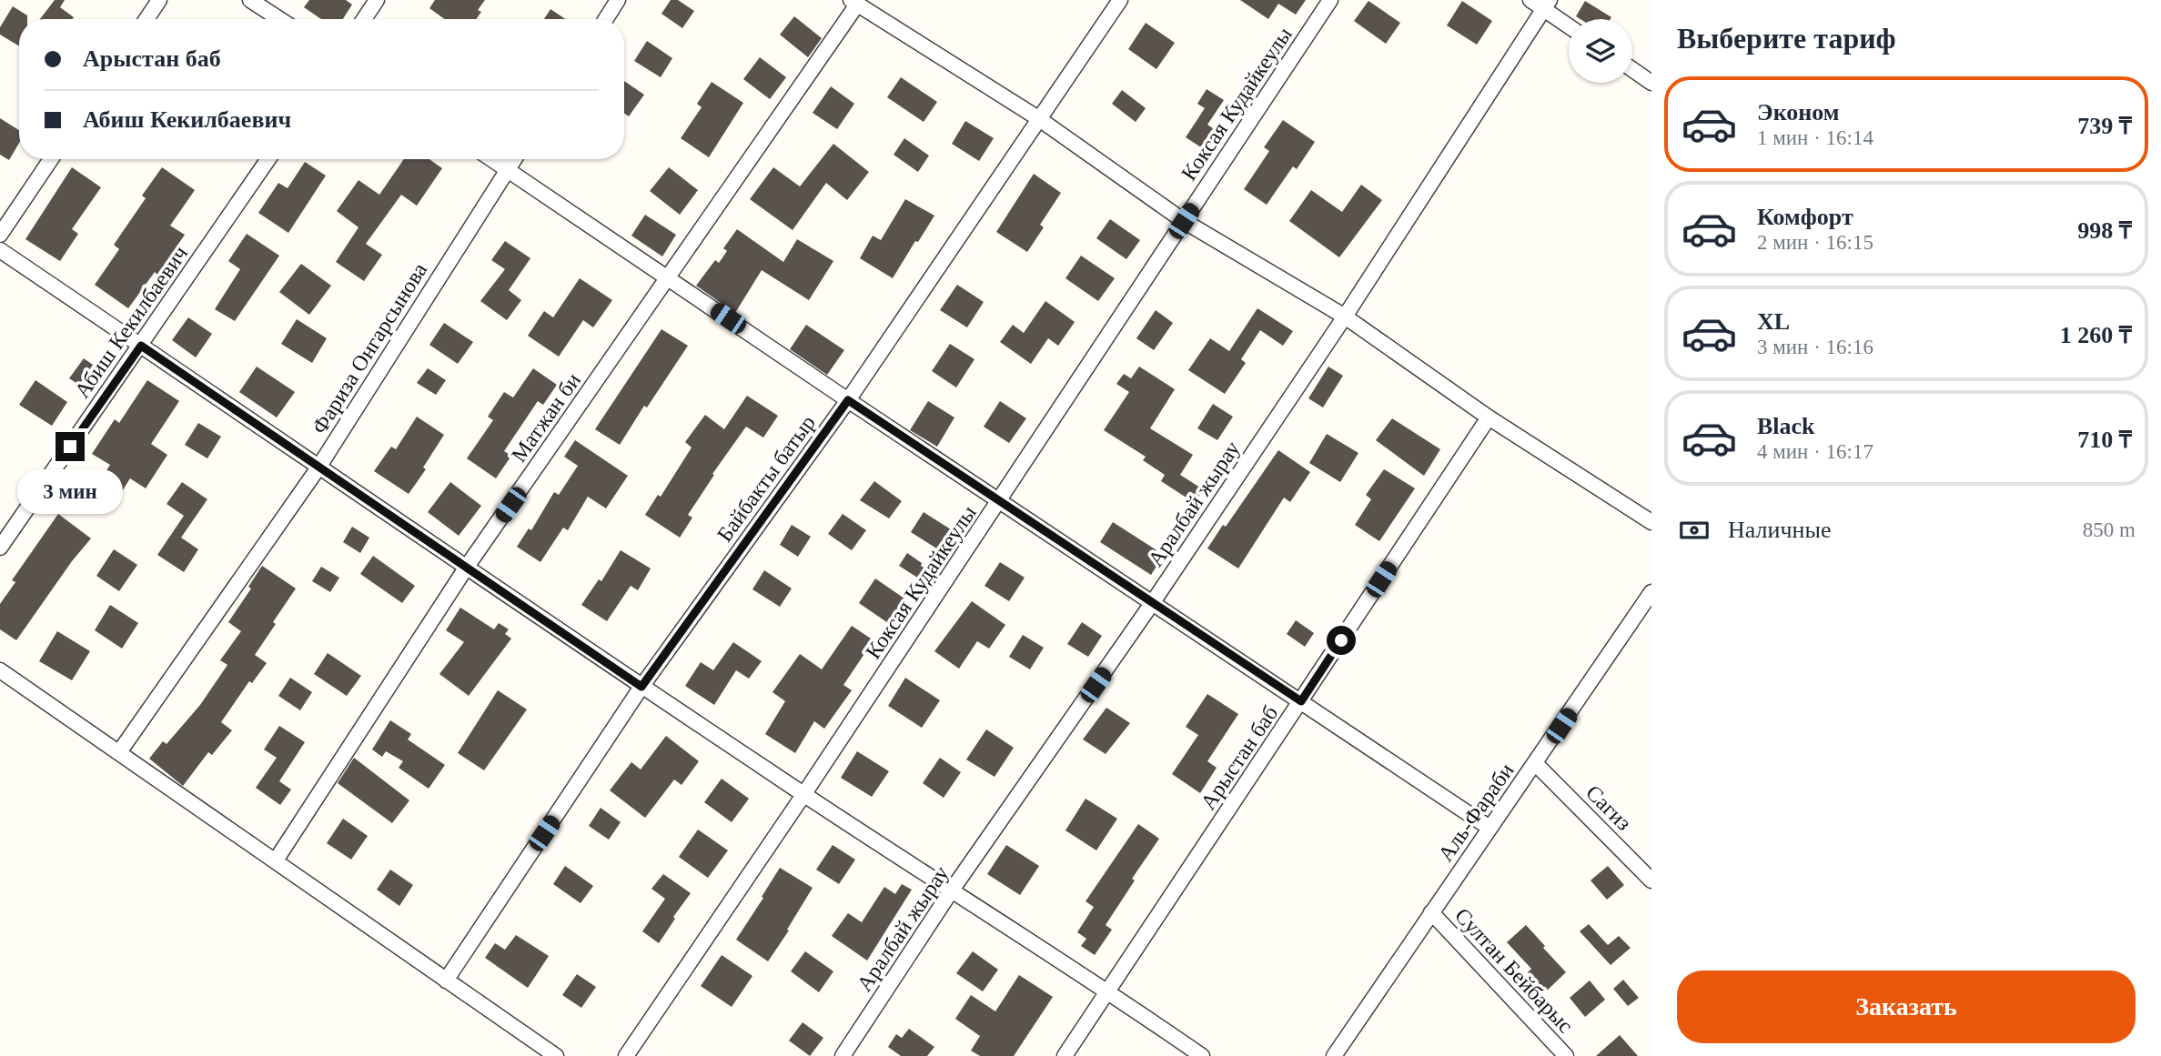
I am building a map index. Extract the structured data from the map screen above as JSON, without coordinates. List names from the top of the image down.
{
  "streets": {
    "street": [
      "Коксая Кудайкеулы",
      "Абиш Кекилбаевич",
      "Фариза Онгарсынова",
      "Матжан би",
      "Байбакты батыр",
      "Аралбай жырау",
      "Арыстан баб",
      "Сагиз",
      "Аль-Фараби",
      "Султан Бейбарыс"
    ]
  },
  "crossings": [
    ["Сагиз", "Аль-Фараби"],
    ["Аль-Фараби", "Султан Бейбарыс"]
  ],
  "page": {
    "heading": "Выберите тариф",
    "banner": ["Арыстан баб", "Абиш Кекилбаевич"],
    "list": [
      {
        "name": "Эконом",
        "note": "1 мин · 16:14",
        "value": "739 ₸"
      },
      {
        "name": "Комфорт",
        "note": "2 мин · 16:15",
        "value": "998 ₸"
      },
      {
        "name": "XL",
        "note": "3 мин · 16:16",
        "value": "1 260 ₸"
      },
      {
        "name": "Black",
        "note": "4 мин · 16:17",
        "value": "710 ₸"
      }
    ],
    "bubble": "3 мин",
    "pay": ["Наличные", "850 m"],
    "buttons": "Заказать"
  }
}
